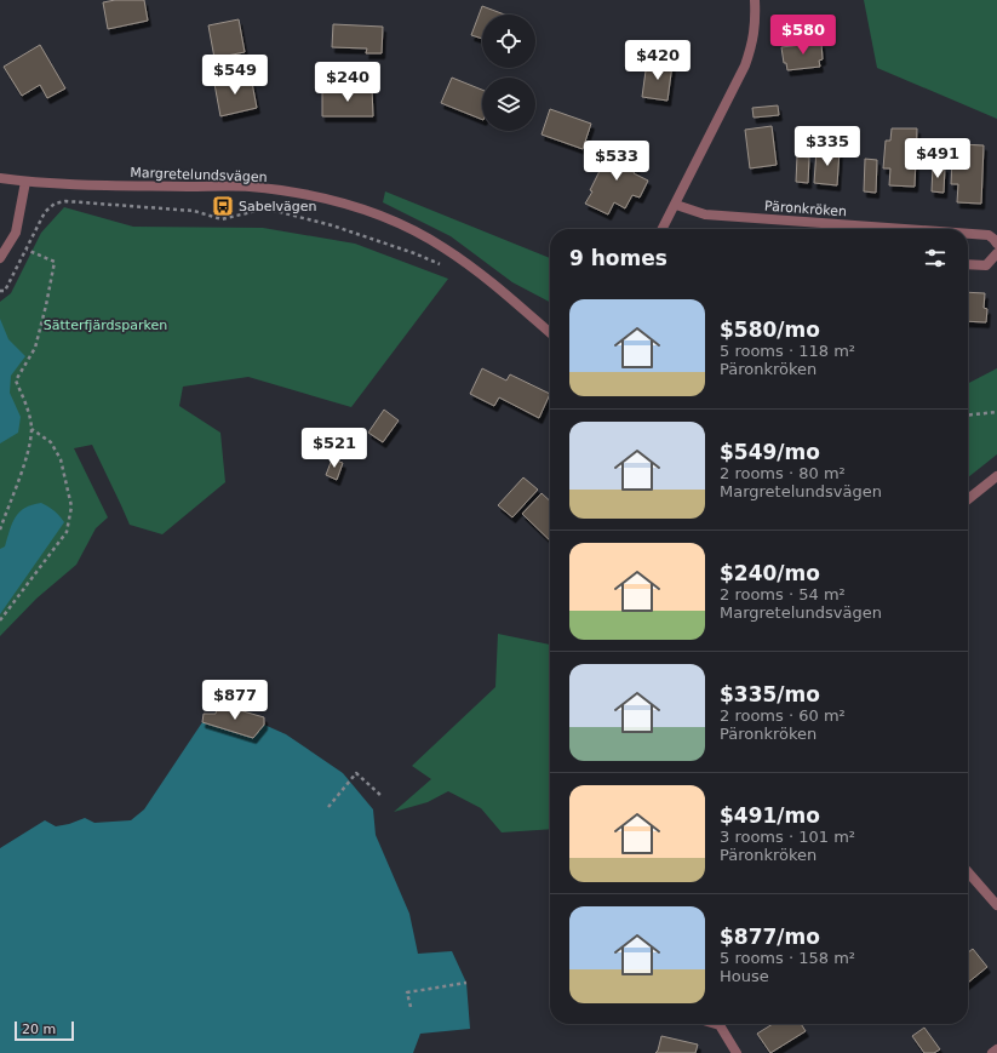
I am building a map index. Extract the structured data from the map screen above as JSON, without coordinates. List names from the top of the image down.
{
  "streets": {
    "street": ["Margretelundsvägen", "Päronkröken"]
  },
  "parks": ["Sätterfjärdsparken"],
  "places": {
    "bus stop": ["Sabelvägen"]
  },
  "scale_bar": "20 m",
  "page": {
    "price": [
      "$580",
      "$420",
      "$549",
      "$240",
      "$335",
      "$491",
      "$533",
      "$521",
      "$877"
    ],
    "heading": "9 homes",
    "list": [
      {
        "name": "$580/mo",
        "note": "5 rooms · 118 m² · Päronkröken"
      },
      {
        "name": "$549/mo",
        "note": "2 rooms · 80 m² · Margretelundsvägen"
      },
      {
        "name": "$240/mo",
        "note": "2 rooms · 54 m² · Margretelundsvägen"
      },
      {
        "name": "$335/mo",
        "note": "2 rooms · 60 m² · Päronkröken"
      },
      {
        "name": "$491/mo",
        "note": "3 rooms · 101 m² · Päronkröken"
      },
      {
        "name": "$877/mo",
        "note": "5 rooms · 158 m² · House"
      }
    ],
    "scale": "20 m"
  }
}
